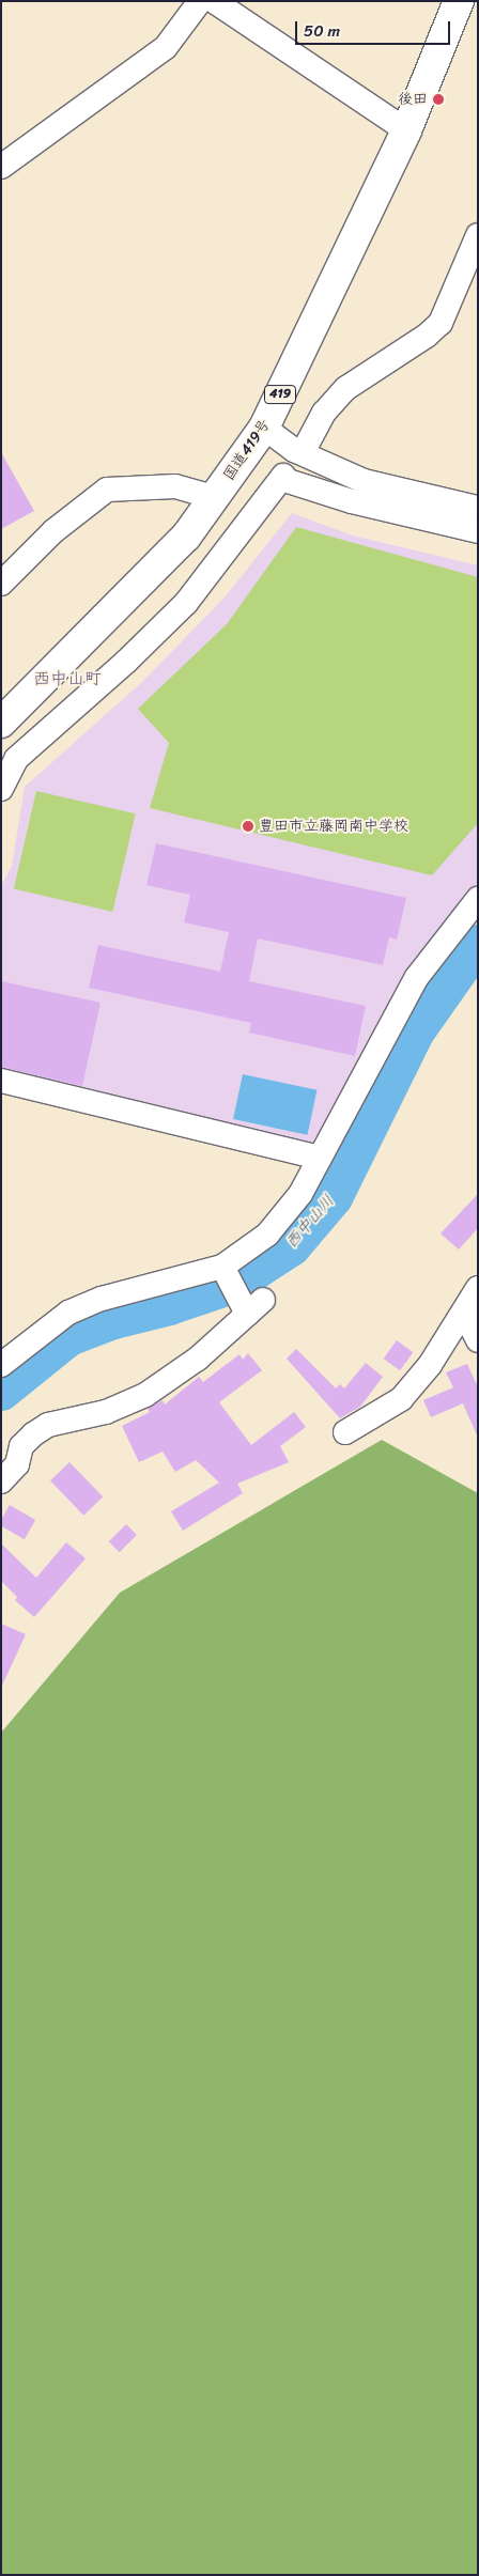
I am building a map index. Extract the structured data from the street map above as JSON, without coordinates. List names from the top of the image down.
{
  "streets": {
    "highway": ["419", "国道419号"]
  },
  "districts": ["西中山町"],
  "water": ["西中山川"],
  "places": ["後田", "豊田市立藤岡南中学校"],
  "scale_bar": "50 m"
}
